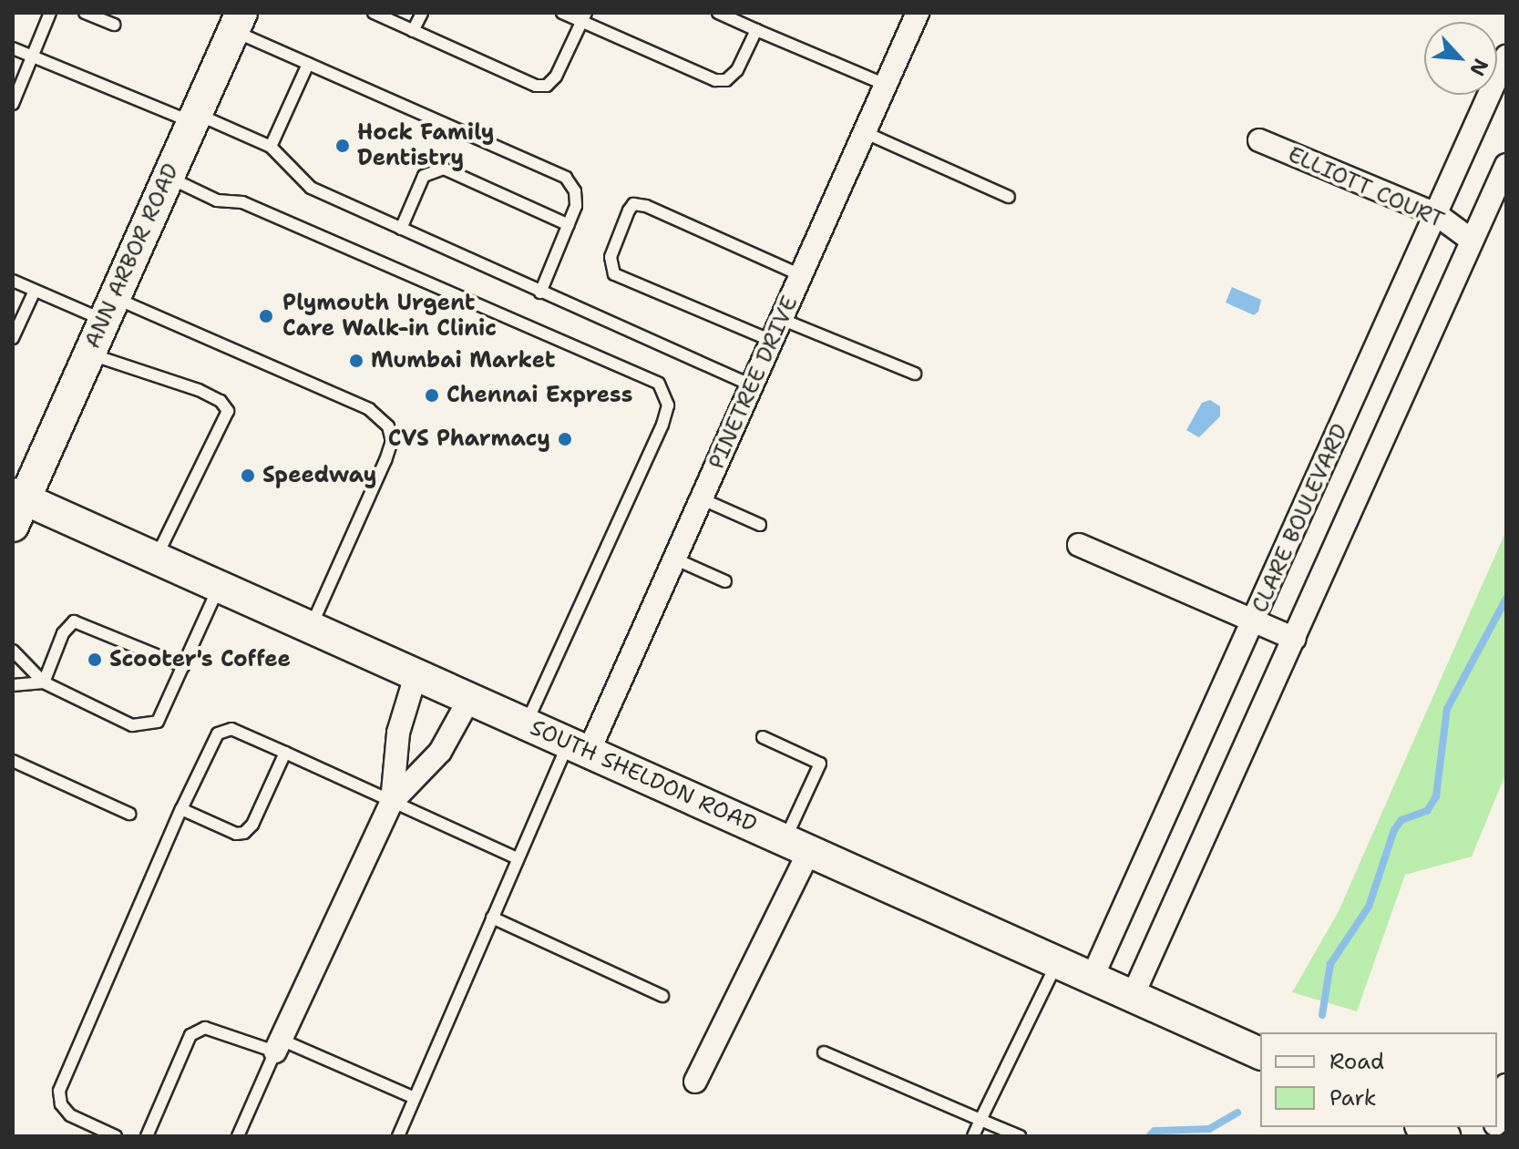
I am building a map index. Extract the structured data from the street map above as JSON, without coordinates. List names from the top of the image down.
{
  "streets": {
    "main road": ["ANN ARBOR ROAD", "SOUTH SHELDON ROAD"],
    "street": ["ELLIOTT COURT", "PINETREE DRIVE", "CLARE BOULEVARD"]
  },
  "crossings": [
    ["ELLIOTT COURT", "CLARE BOULEVARD"],
    ["ANN ARBOR ROAD", "SOUTH SHELDON ROAD"],
    ["PINETREE DRIVE", "SOUTH SHELDON ROAD"],
    ["CLARE BOULEVARD", "SOUTH SHELDON ROAD"]
  ],
  "places": [
    "Hock Family Dentistry",
    "Plymouth Urgent Care Walk-in Clinic",
    "Mumbai Market",
    "Chennai Express",
    "CVS Pharmacy",
    "Speedway",
    "Scooter's Coffee"
  ],
  "legend": ["Road", "Park"],
  "north": "bottom right"
}
